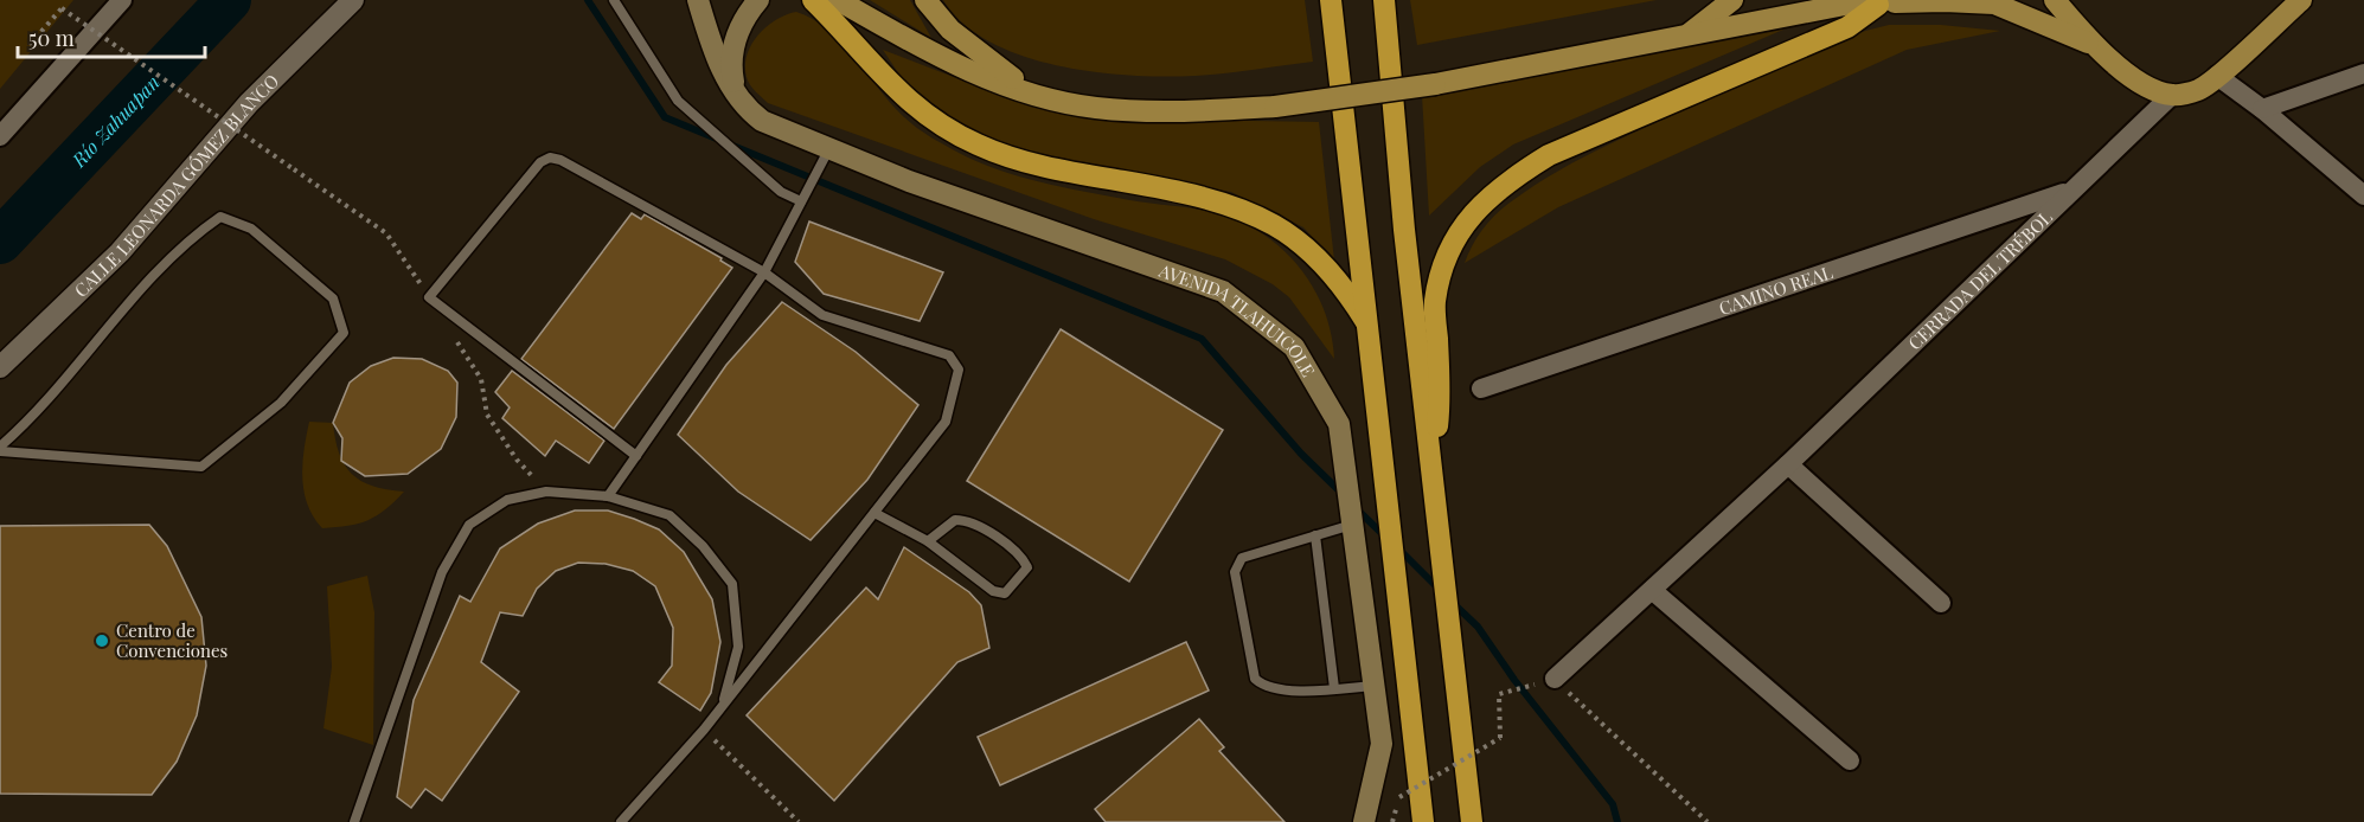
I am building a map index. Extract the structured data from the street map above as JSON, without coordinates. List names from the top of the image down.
{
  "streets": {
    "main road": ["AVENIDA TLAHUICOLE"],
    "street": ["CALLE LEONARDA GÓMEZ BLANCO", "CERRADA DEL TRÉBOL", "CAMINO REAL"]
  },
  "crossings": [
    ["CERRADA DEL TRÉBOL", "CAMINO REAL"]
  ],
  "water": ["Río Zahuapan"],
  "places": ["Centro de Convenciones"],
  "scale_bar": "50 m"
}
